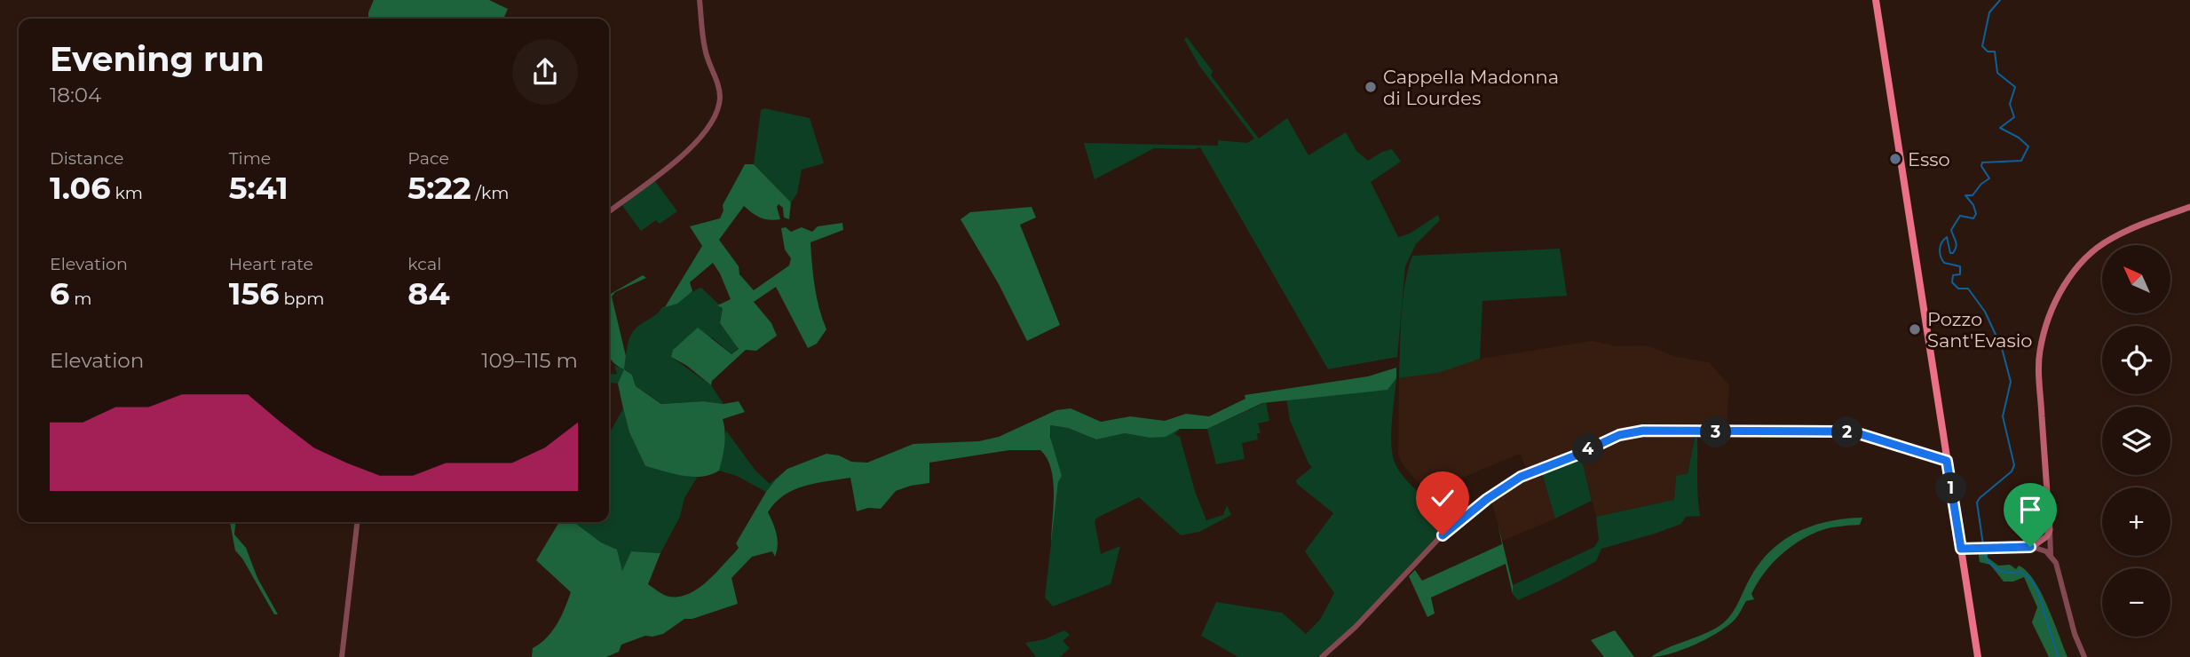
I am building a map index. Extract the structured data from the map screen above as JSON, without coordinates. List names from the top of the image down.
{
  "places": ["Cappella Madonna di Lourdes", "Esso", "Pozzo Sant'Evasio"],
  "north": "top left",
  "page": {
    "heading": ["Evening run", "18:04"],
    "stats": [
      ["Distance", "1.06 km"],
      ["Time", "5:41"],
      ["Pace", "5:22 /km"],
      ["Elevation", "6 m"],
      ["Heart rate", "156 bpm"],
      ["kcal", "84"]
    ],
    "map_buttons": ["+", "−"],
    "chart": ["Elevation", "109–115 m"],
    "pins": [
      "2",
      "3",
      "4",
      "1"
    ]
  }
}
